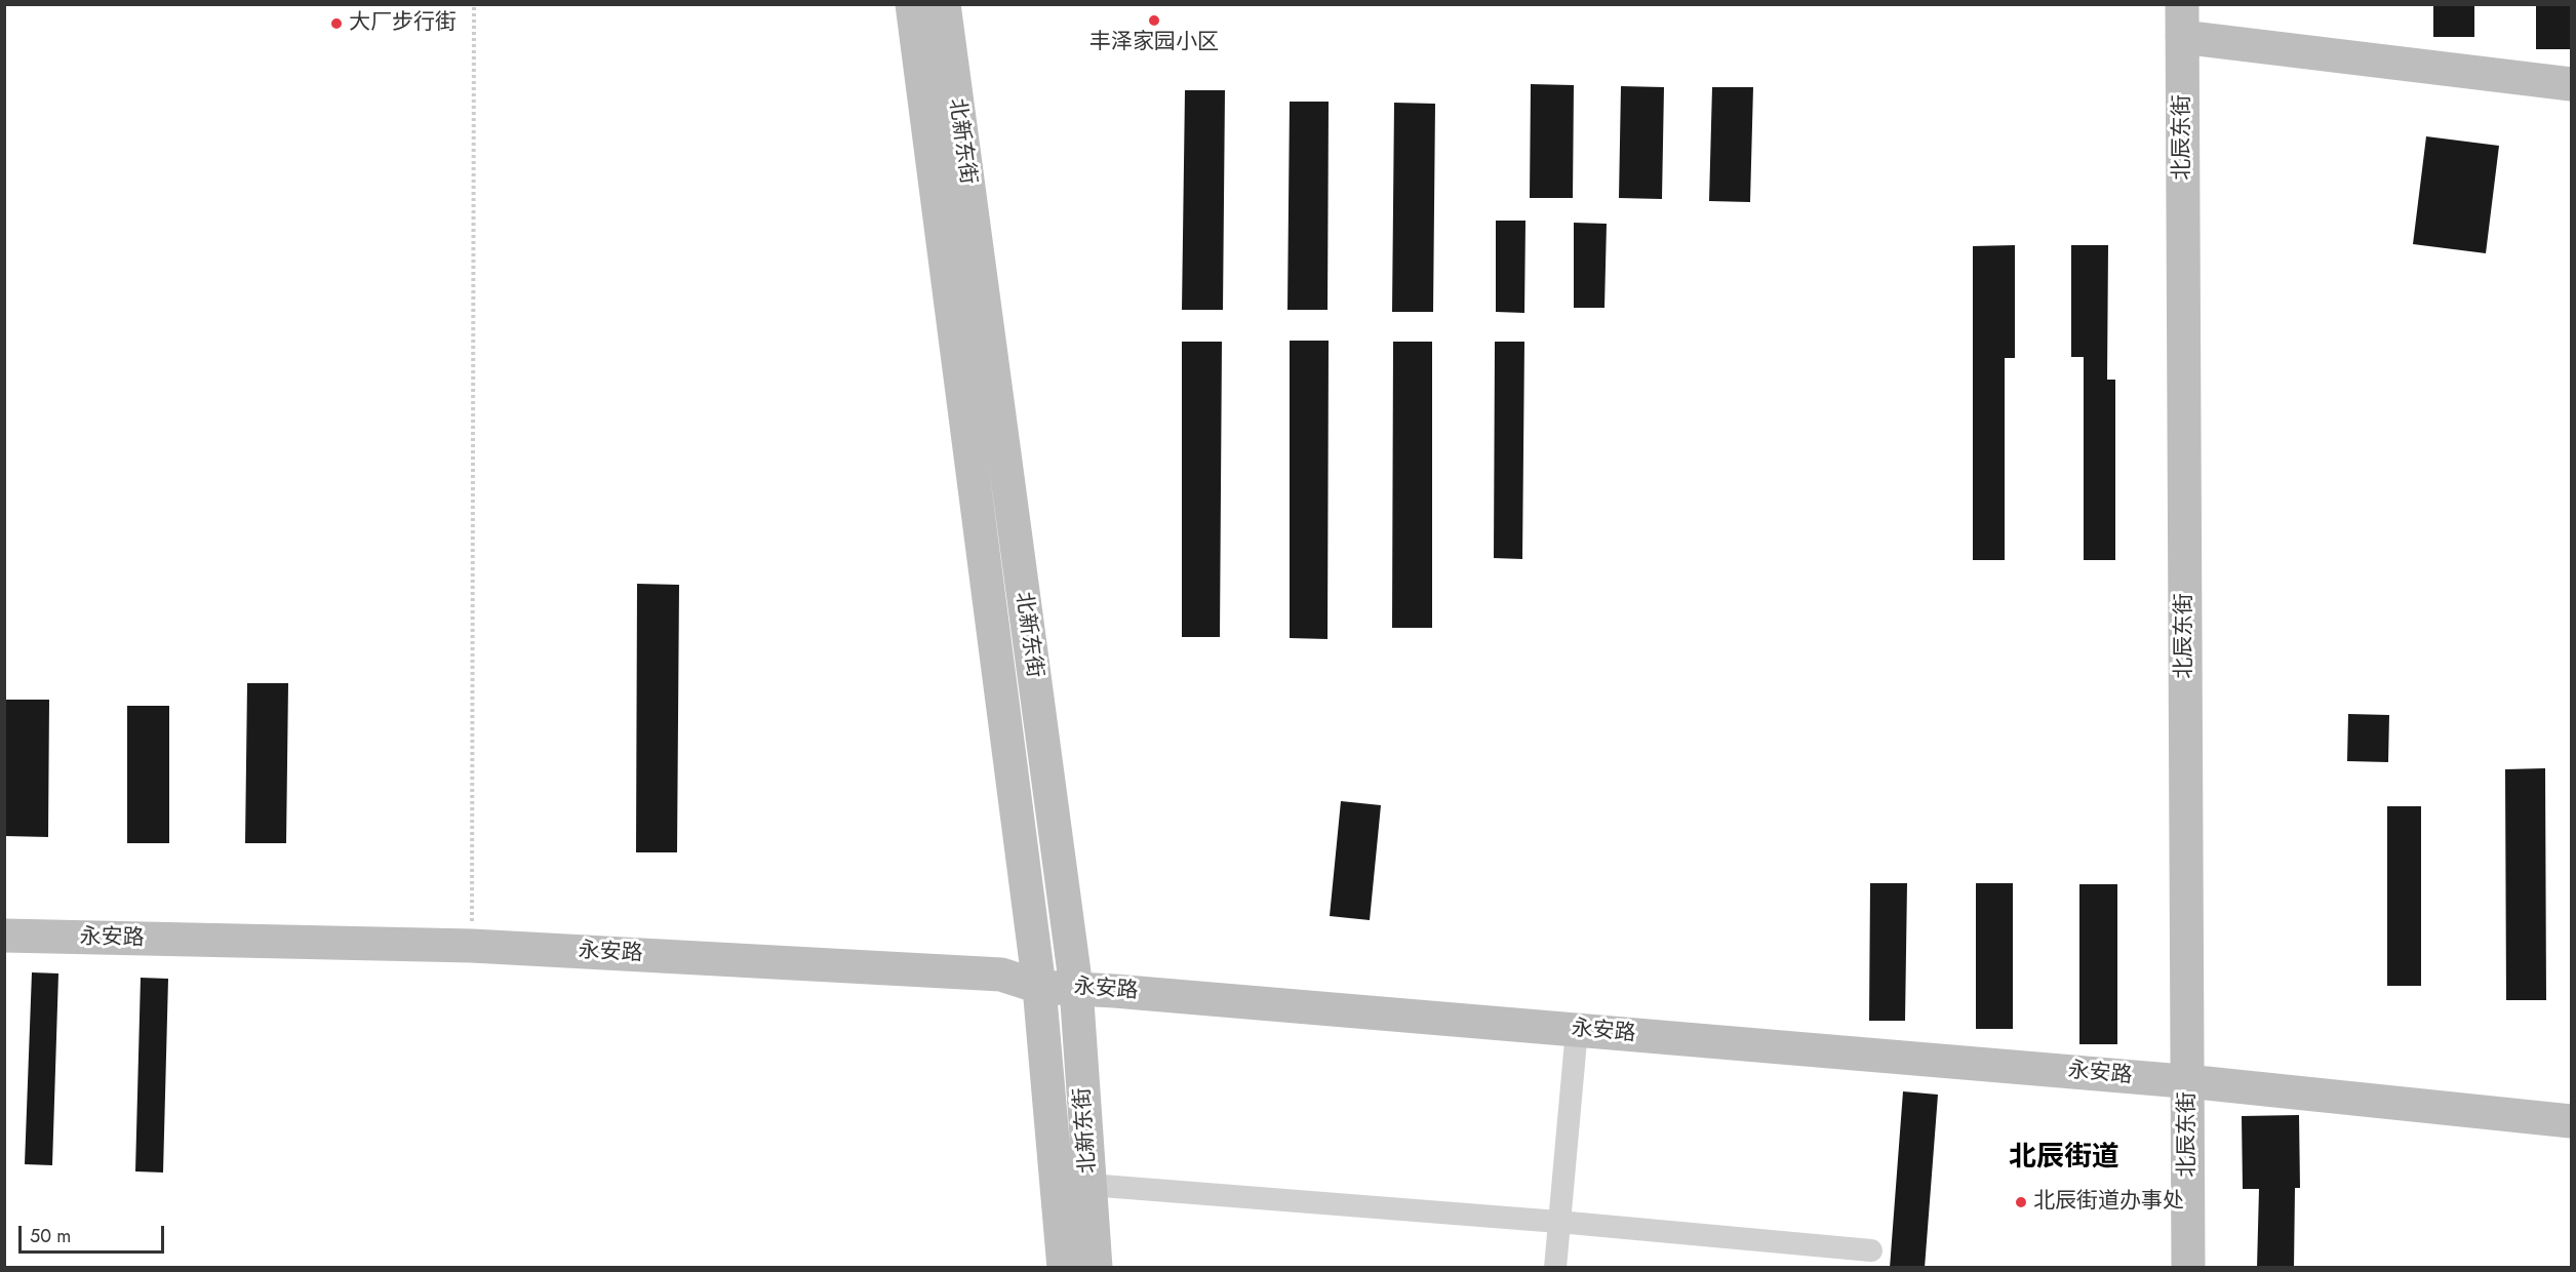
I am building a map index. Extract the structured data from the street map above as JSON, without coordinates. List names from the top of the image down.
{
  "streets": {
    "main road": ["北辰东街", "北新东街", "永安路"]
  },
  "crossings": [
    ["北辰东街", "永安路"],
    ["北新东街", "永安路"]
  ],
  "districts": ["北辰街道"],
  "places": ["丰泽家园小区", "大厂步行街", "北辰街道办事处"],
  "scale_bar": "50 m"
}
